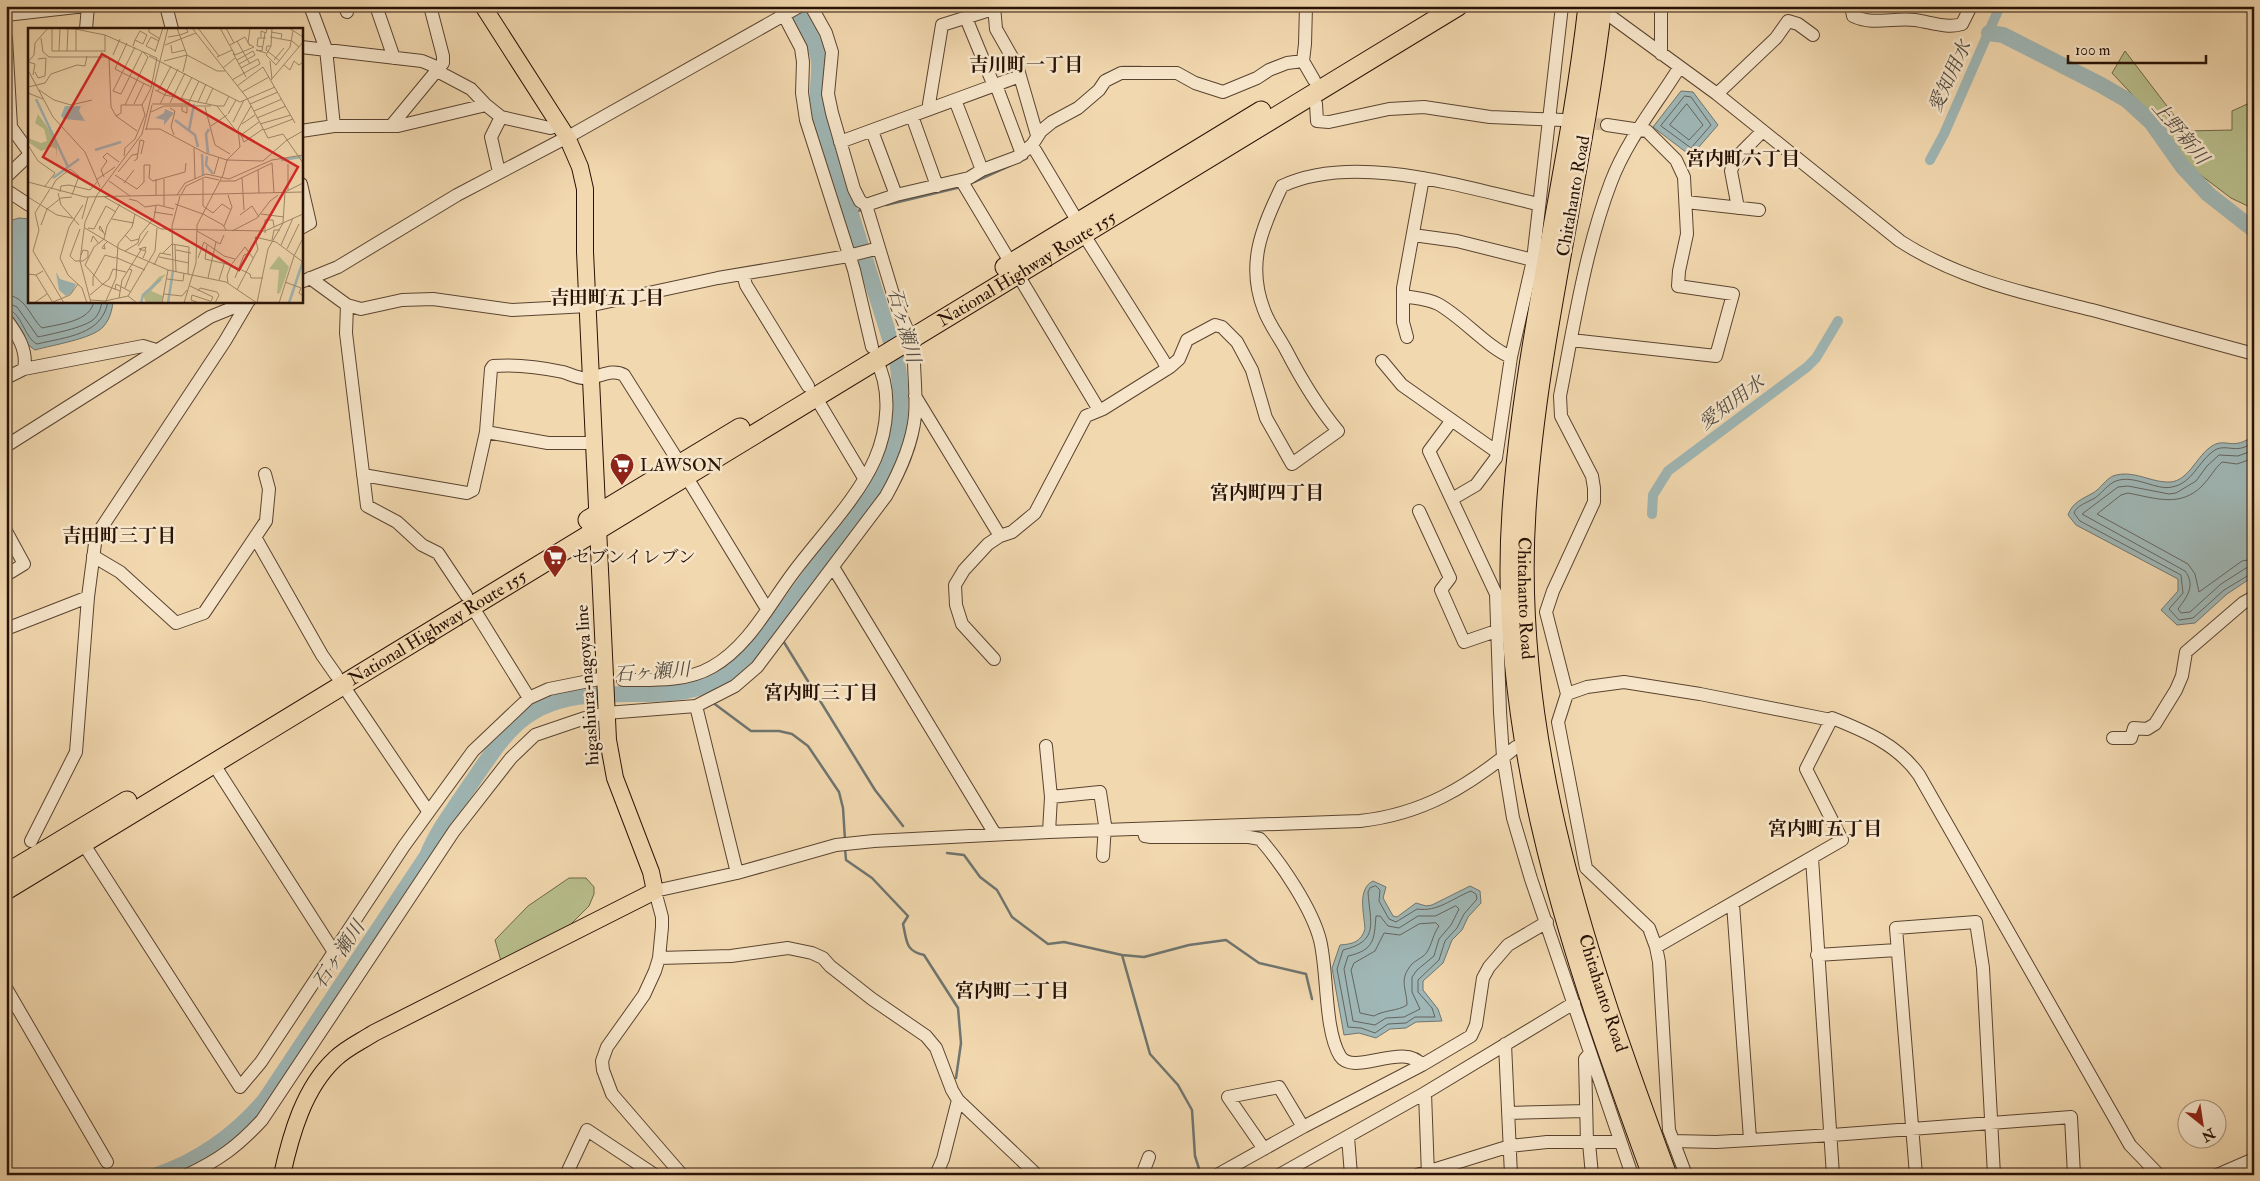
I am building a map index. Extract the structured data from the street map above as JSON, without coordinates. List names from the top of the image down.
{
  "streets": {
    "highway": ["Chitahanto Road", "National Highway Route 155"],
    "main road": ["higashiura-nagoya line"]
  },
  "crossings": [
    ["National Highway Route 155", "higashiura-nagoya line"]
  ],
  "districts": [
    "吉川町一丁目",
    "宮内町六丁目",
    "吉田町五丁目",
    "宮内町四丁目",
    "吉田町三丁目",
    "宮内町三丁目",
    "宮内町五丁目",
    "宮内町二丁目"
  ],
  "water": ["愛知用水", "上野新川", "石ヶ瀬川"],
  "places": {
    "supermarket": ["LAWSON", "セブンイレブン"]
  },
  "scale_bar": "100 m",
  "north": "bottom right"
}
